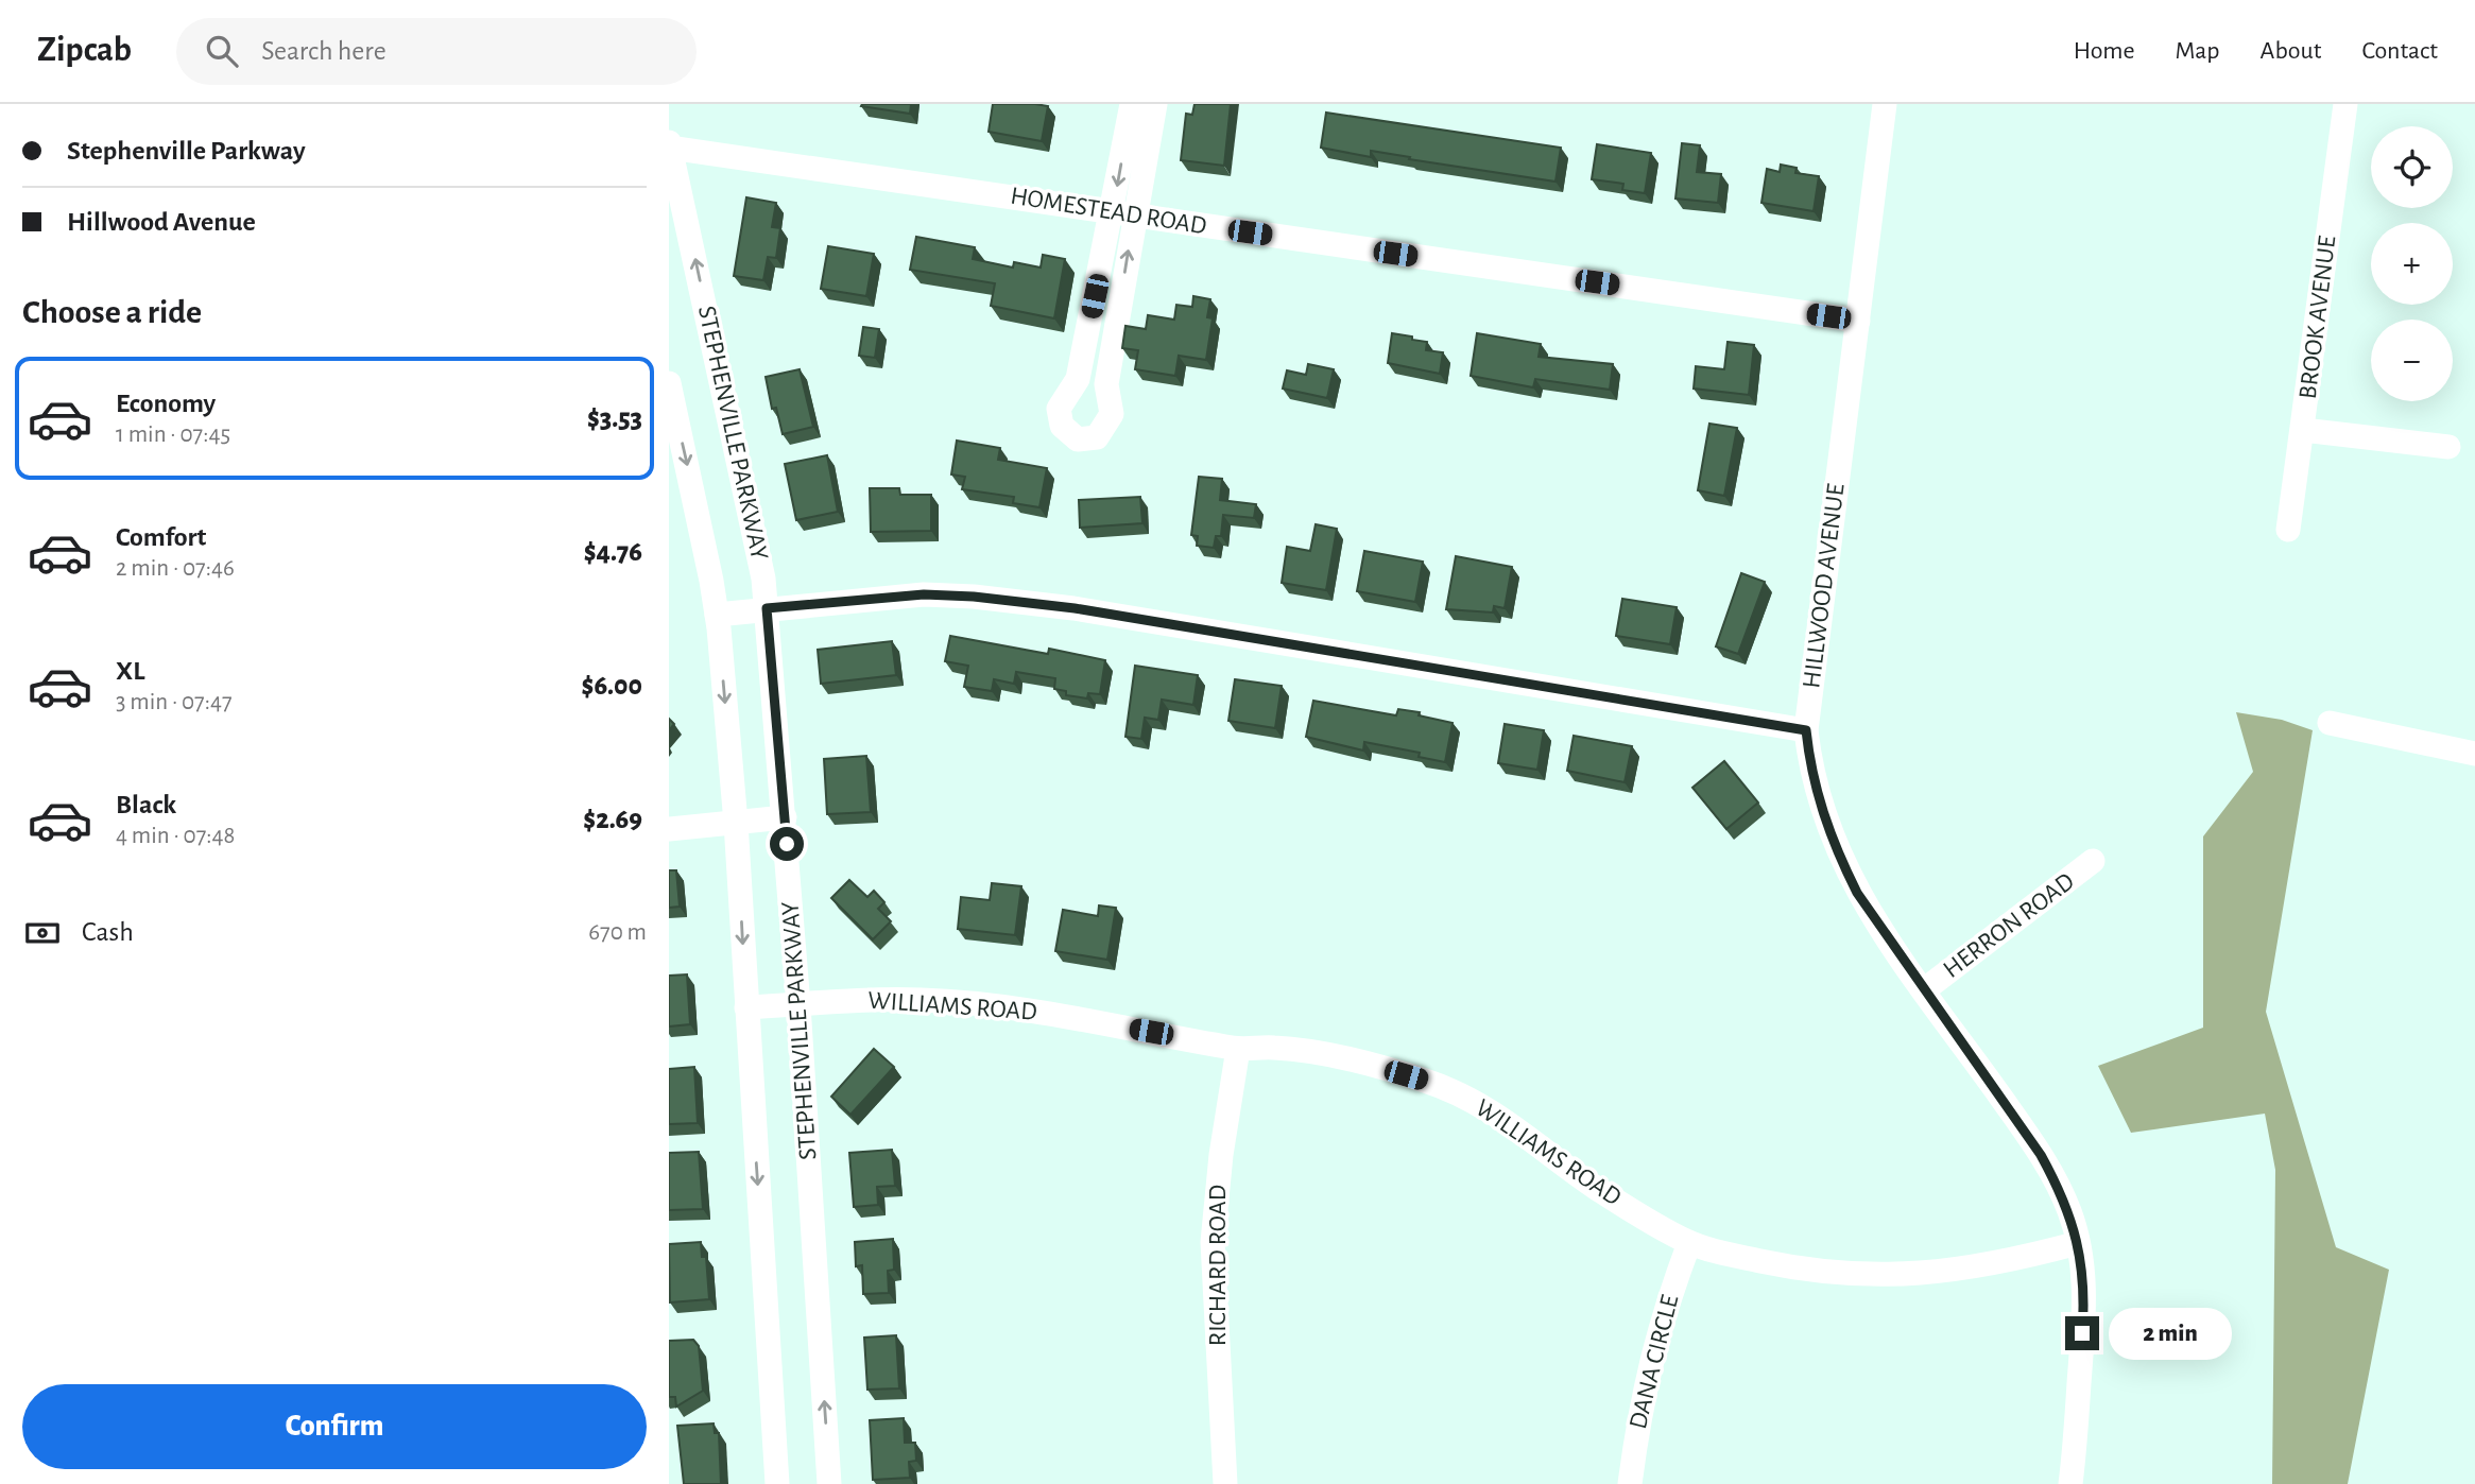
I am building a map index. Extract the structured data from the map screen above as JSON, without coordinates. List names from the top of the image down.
{
  "streets": {
    "street": [
      "HOMESTEAD ROAD",
      "BROOK AVENUE",
      "STEPHENVILLE PARKWAY",
      "HILLWOOD AVENUE",
      "HERRON ROAD",
      "WILLIAMS ROAD",
      "RICHARD ROAD",
      "DANA CIRCLE"
    ]
  },
  "crossings": [
    ["HOMESTEAD ROAD", "STEPHENVILLE PARKWAY"],
    ["HOMESTEAD ROAD", "HILLWOOD AVENUE"],
    ["STEPHENVILLE PARKWAY", "WILLIAMS ROAD"],
    ["HILLWOOD AVENUE", "HERRON ROAD"],
    ["HILLWOOD AVENUE", "WILLIAMS ROAD"],
    ["WILLIAMS ROAD", "RICHARD ROAD"],
    ["WILLIAMS ROAD", "DANA CIRCLE"]
  ],
  "page": {
    "header": "Zipcab",
    "search": "Search here",
    "nav": [
      "Home",
      "Map",
      "About",
      "Contact"
    ],
    "banner": ["Stephenville Parkway", "Hillwood Avenue"],
    "map_buttons": ["+", "−"],
    "heading": "Choose a ride",
    "list": [
      {
        "name": "Economy",
        "note": "1 min · 07:45",
        "value": "$3.53"
      },
      {
        "name": "Comfort",
        "note": "2 min · 07:46",
        "value": "$4.76"
      },
      {
        "name": "XL",
        "note": "3 min · 07:47",
        "value": "$6.00"
      },
      {
        "name": "Black",
        "note": "4 min · 07:48",
        "value": "$2.69"
      }
    ],
    "pay": ["Cash", "670 m"],
    "bubble": "2 min",
    "buttons": "Confirm"
  }
}
